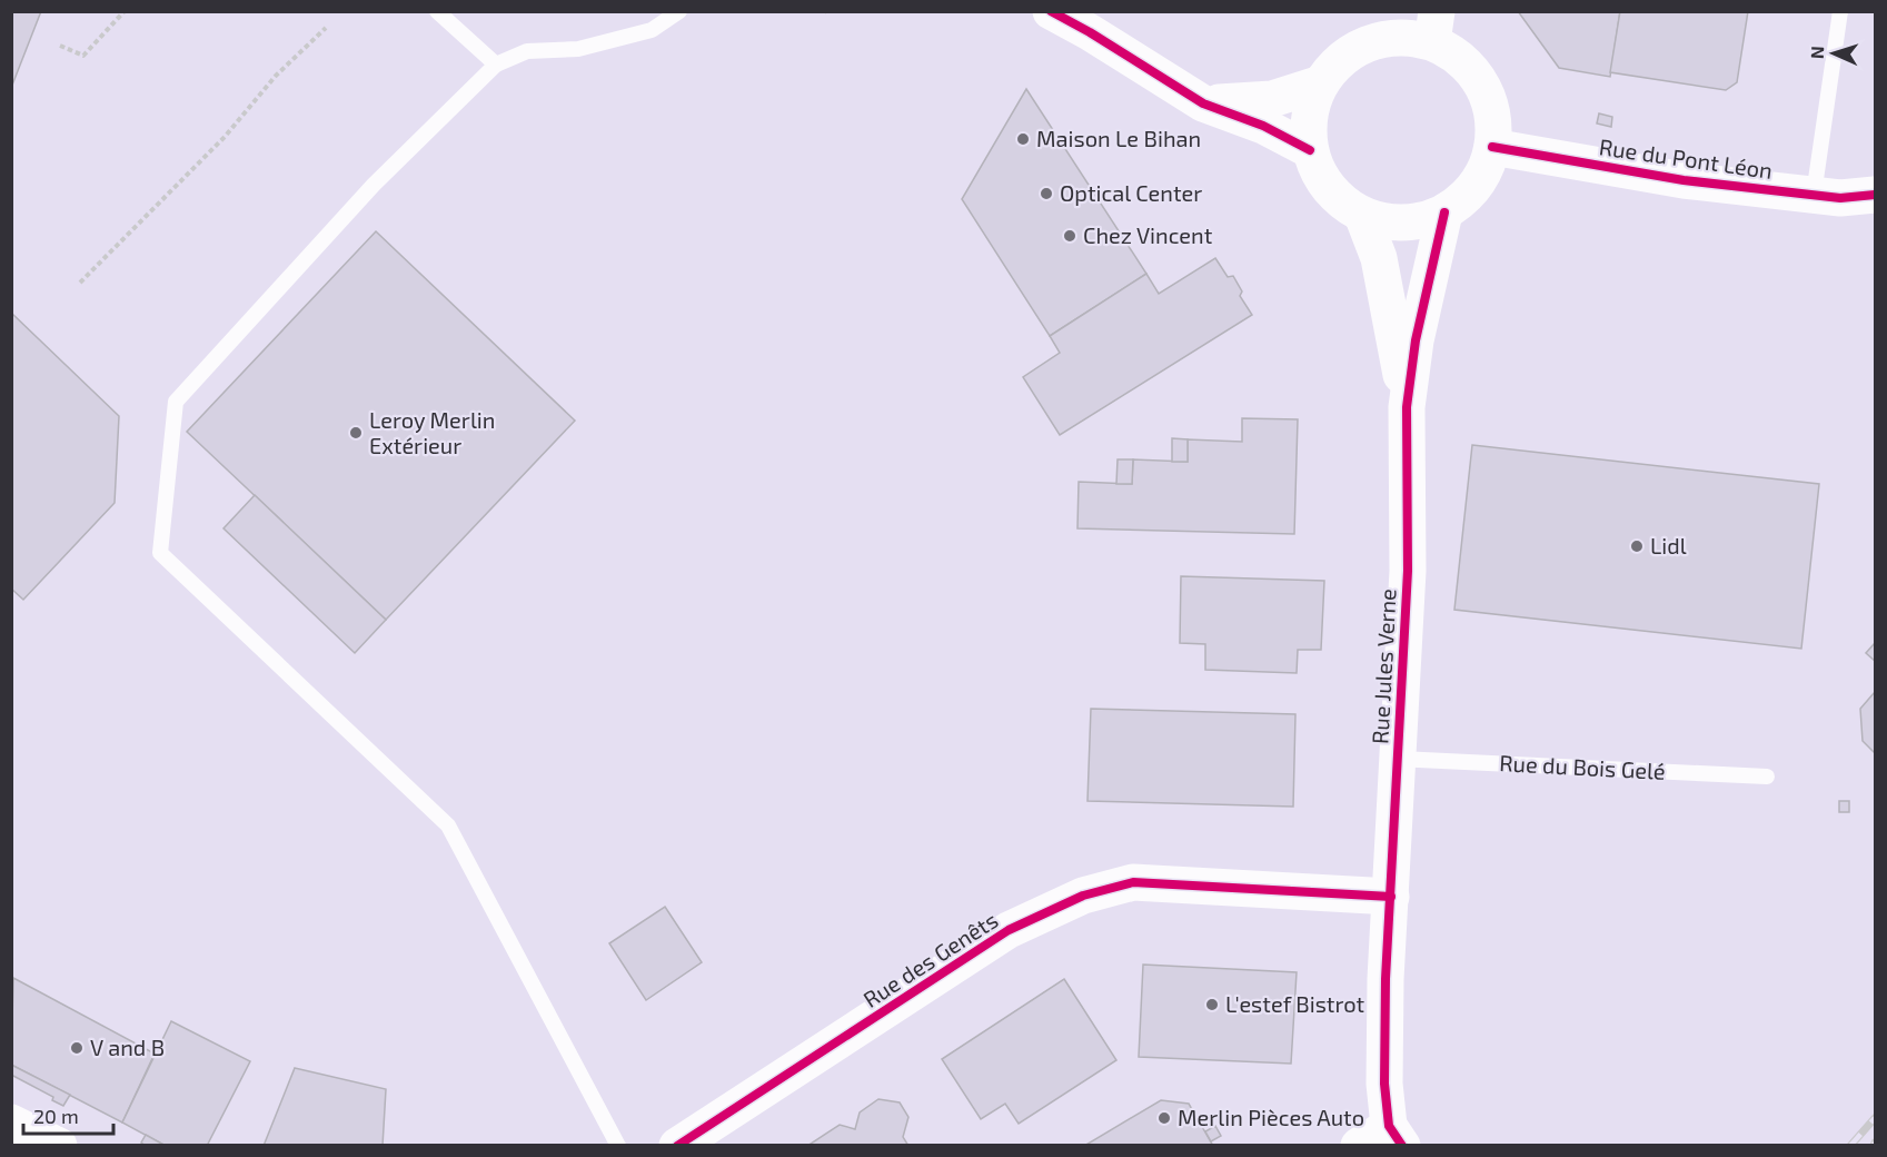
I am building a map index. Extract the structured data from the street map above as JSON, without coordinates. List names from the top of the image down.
{
  "streets": {
    "street": ["Rue du Pont Léon", "Rue Jules Verne", "Rue des Genêts"],
    "lane": ["Rue du Bois Gelé"]
  },
  "crossings": [
    ["Rue du Pont Léon", "Rue Jules Verne"],
    ["Rue Jules Verne", "Rue du Bois Gelé"],
    ["Rue Jules Verne", "Rue des Genêts"]
  ],
  "places": [
    "Maison Le Bihan",
    "Optical Center",
    "Chez Vincent",
    "Leroy Merlin Extérieur",
    "Lidl",
    "L'estef Bistrot",
    "V and B",
    "Merlin Pièces Auto"
  ],
  "scale_bar": "20 m",
  "north": "left"
}
